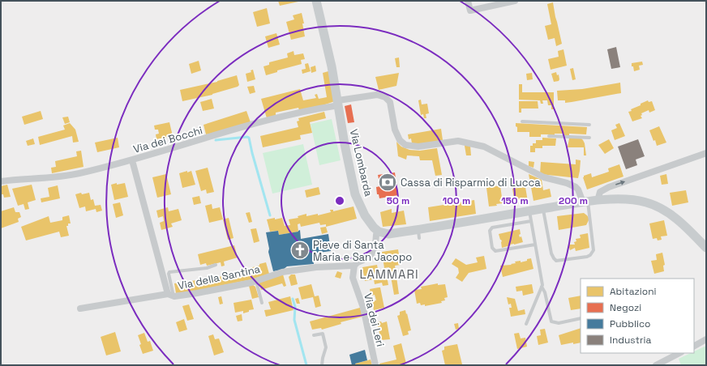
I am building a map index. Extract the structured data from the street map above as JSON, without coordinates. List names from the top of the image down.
{
  "streets": {
    "street": [
      "Via dei Bocchi",
      "Via Lombarda",
      "Via della Santina",
      "Via dei Leri"
    ]
  },
  "crossings": [
    ["Via dei Bocchi", "Via Lombarda"],
    ["Via dei Bocchi", "Via della Santina"],
    ["Via della Santina", "Via dei Leri"]
  ],
  "districts": ["LAMMARI"],
  "places": {
    "bank": ["Cassa di Risparmio di Lucca"],
    "church": ["Pieve di Santa Maria e San Jacopo"]
  },
  "legend": [
    "Abitazioni",
    "Negozi",
    "Pubblico",
    "Industria"
  ],
  "rings": [
    "50 m",
    "100 m",
    "150 m",
    "200 m"
  ]
}
